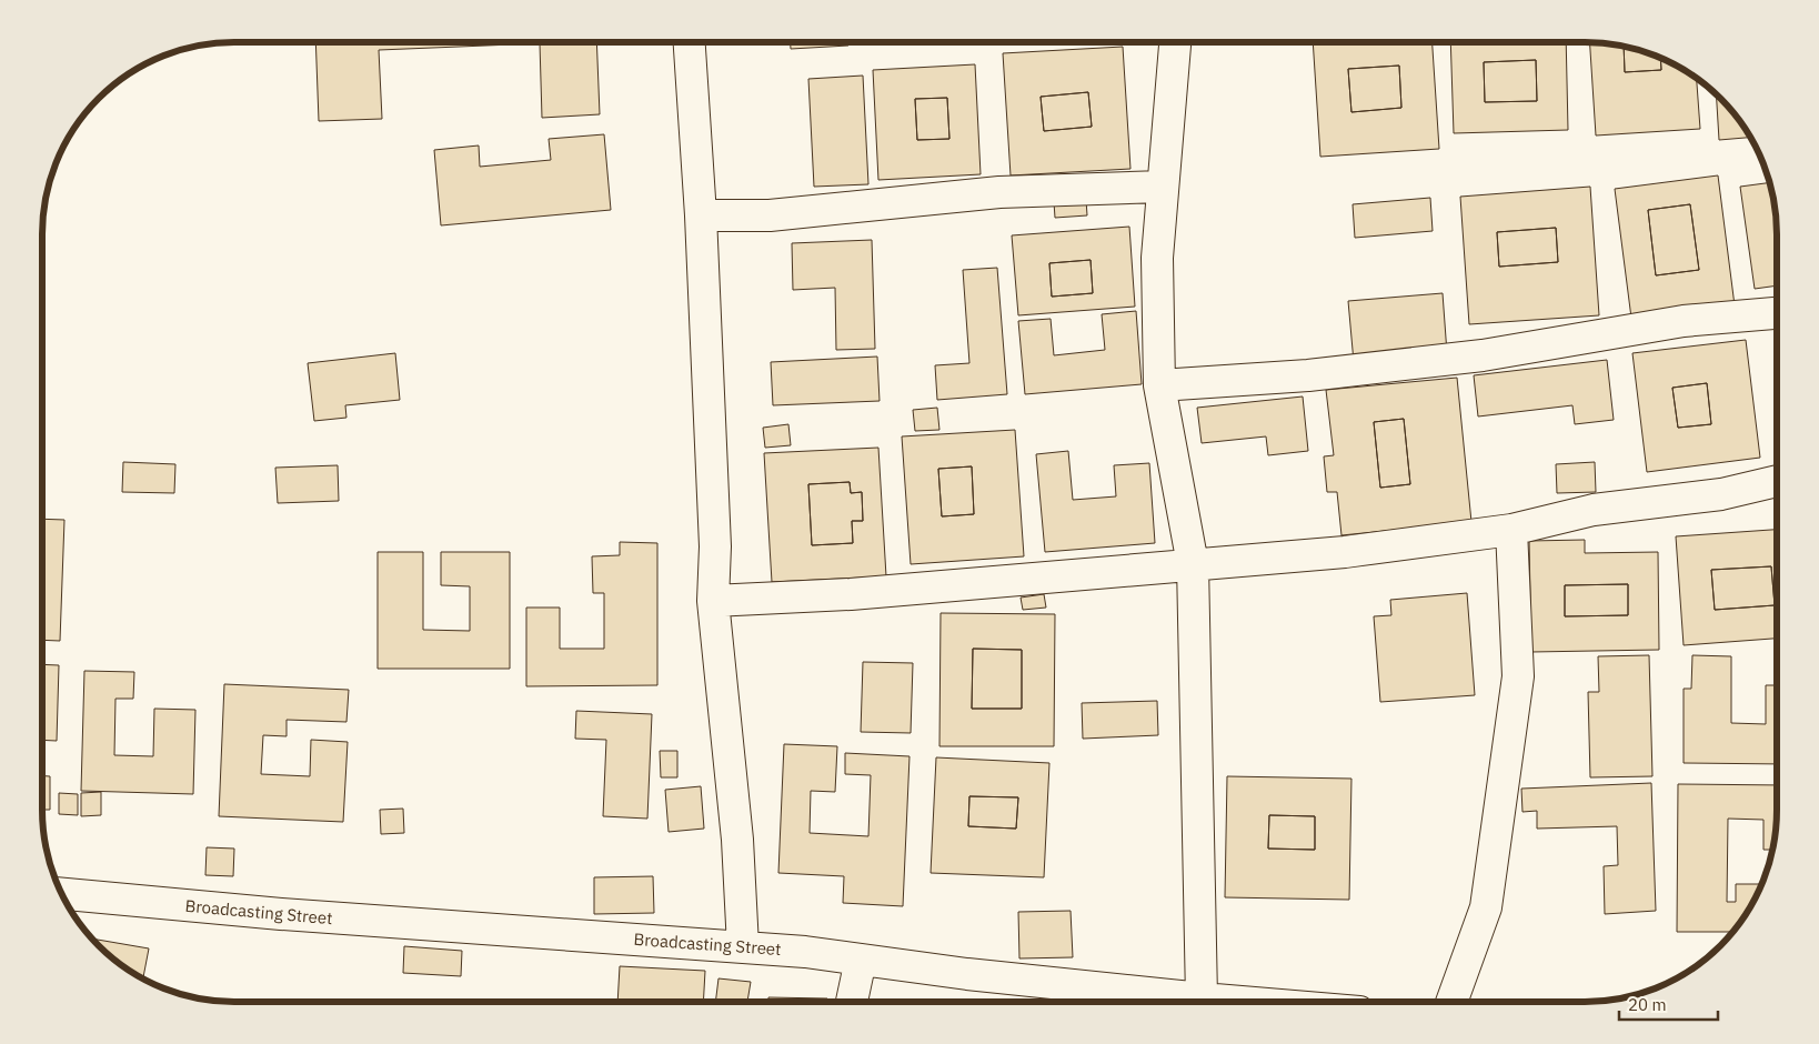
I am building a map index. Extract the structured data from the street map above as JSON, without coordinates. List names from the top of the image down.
{
  "streets": {
    "street": ["Broadcasting Street"]
  },
  "scale_bar": "20 m"
}
